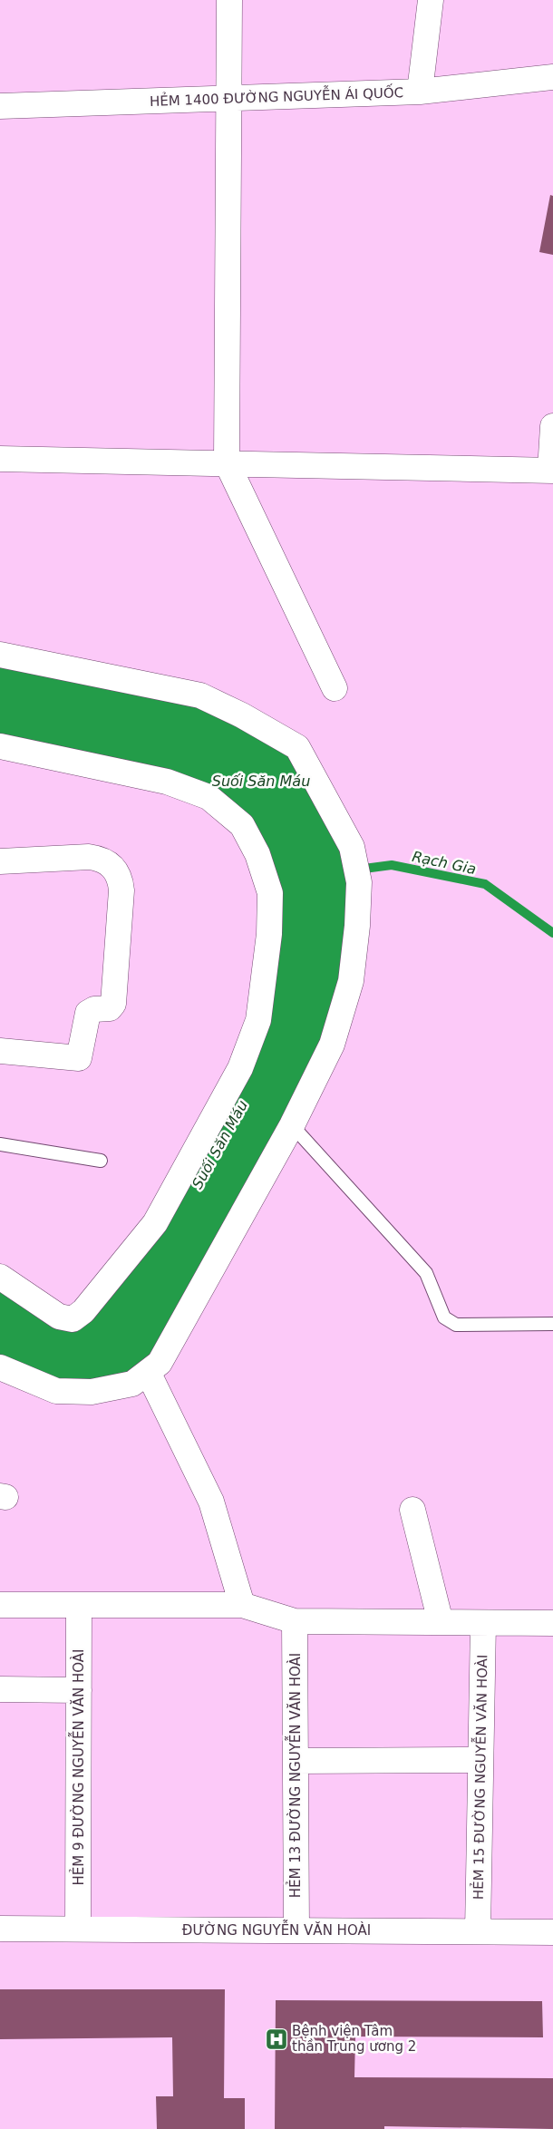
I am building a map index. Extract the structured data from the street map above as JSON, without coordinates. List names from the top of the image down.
{
  "streets": {
    "street": [
      "HẺM 1400 ĐƯỜNG NGUYỄN ÁI QUỐC",
      "HẺM 9 ĐƯỜNG NGUYỄN VĂN HOÀI",
      "HẺM 13 ĐƯỜNG NGUYỄN VĂN HOÀI",
      "HẺM 15 ĐƯỜNG NGUYỄN VĂN HOÀI",
      "ĐƯỜNG NGUYỄN VĂN HOÀI"
    ]
  },
  "crossings": [
    ["HẺM 9 ĐƯỜNG NGUYỄN VĂN HOÀI", "ĐƯỜNG NGUYỄN VĂN HOÀI"],
    ["HẺM 13 ĐƯỜNG NGUYỄN VĂN HOÀI", "ĐƯỜNG NGUYỄN VĂN HOÀI"],
    ["HẺM 15 ĐƯỜNG NGUYỄN VĂN HOÀI", "ĐƯỜNG NGUYỄN VĂN HOÀI"]
  ],
  "water": ["Suối Săn Máu", "Rạch Gia"],
  "places": {
    "hospital": ["Bệnh viện Tâm thần Trung ương 2"]
  }
}
